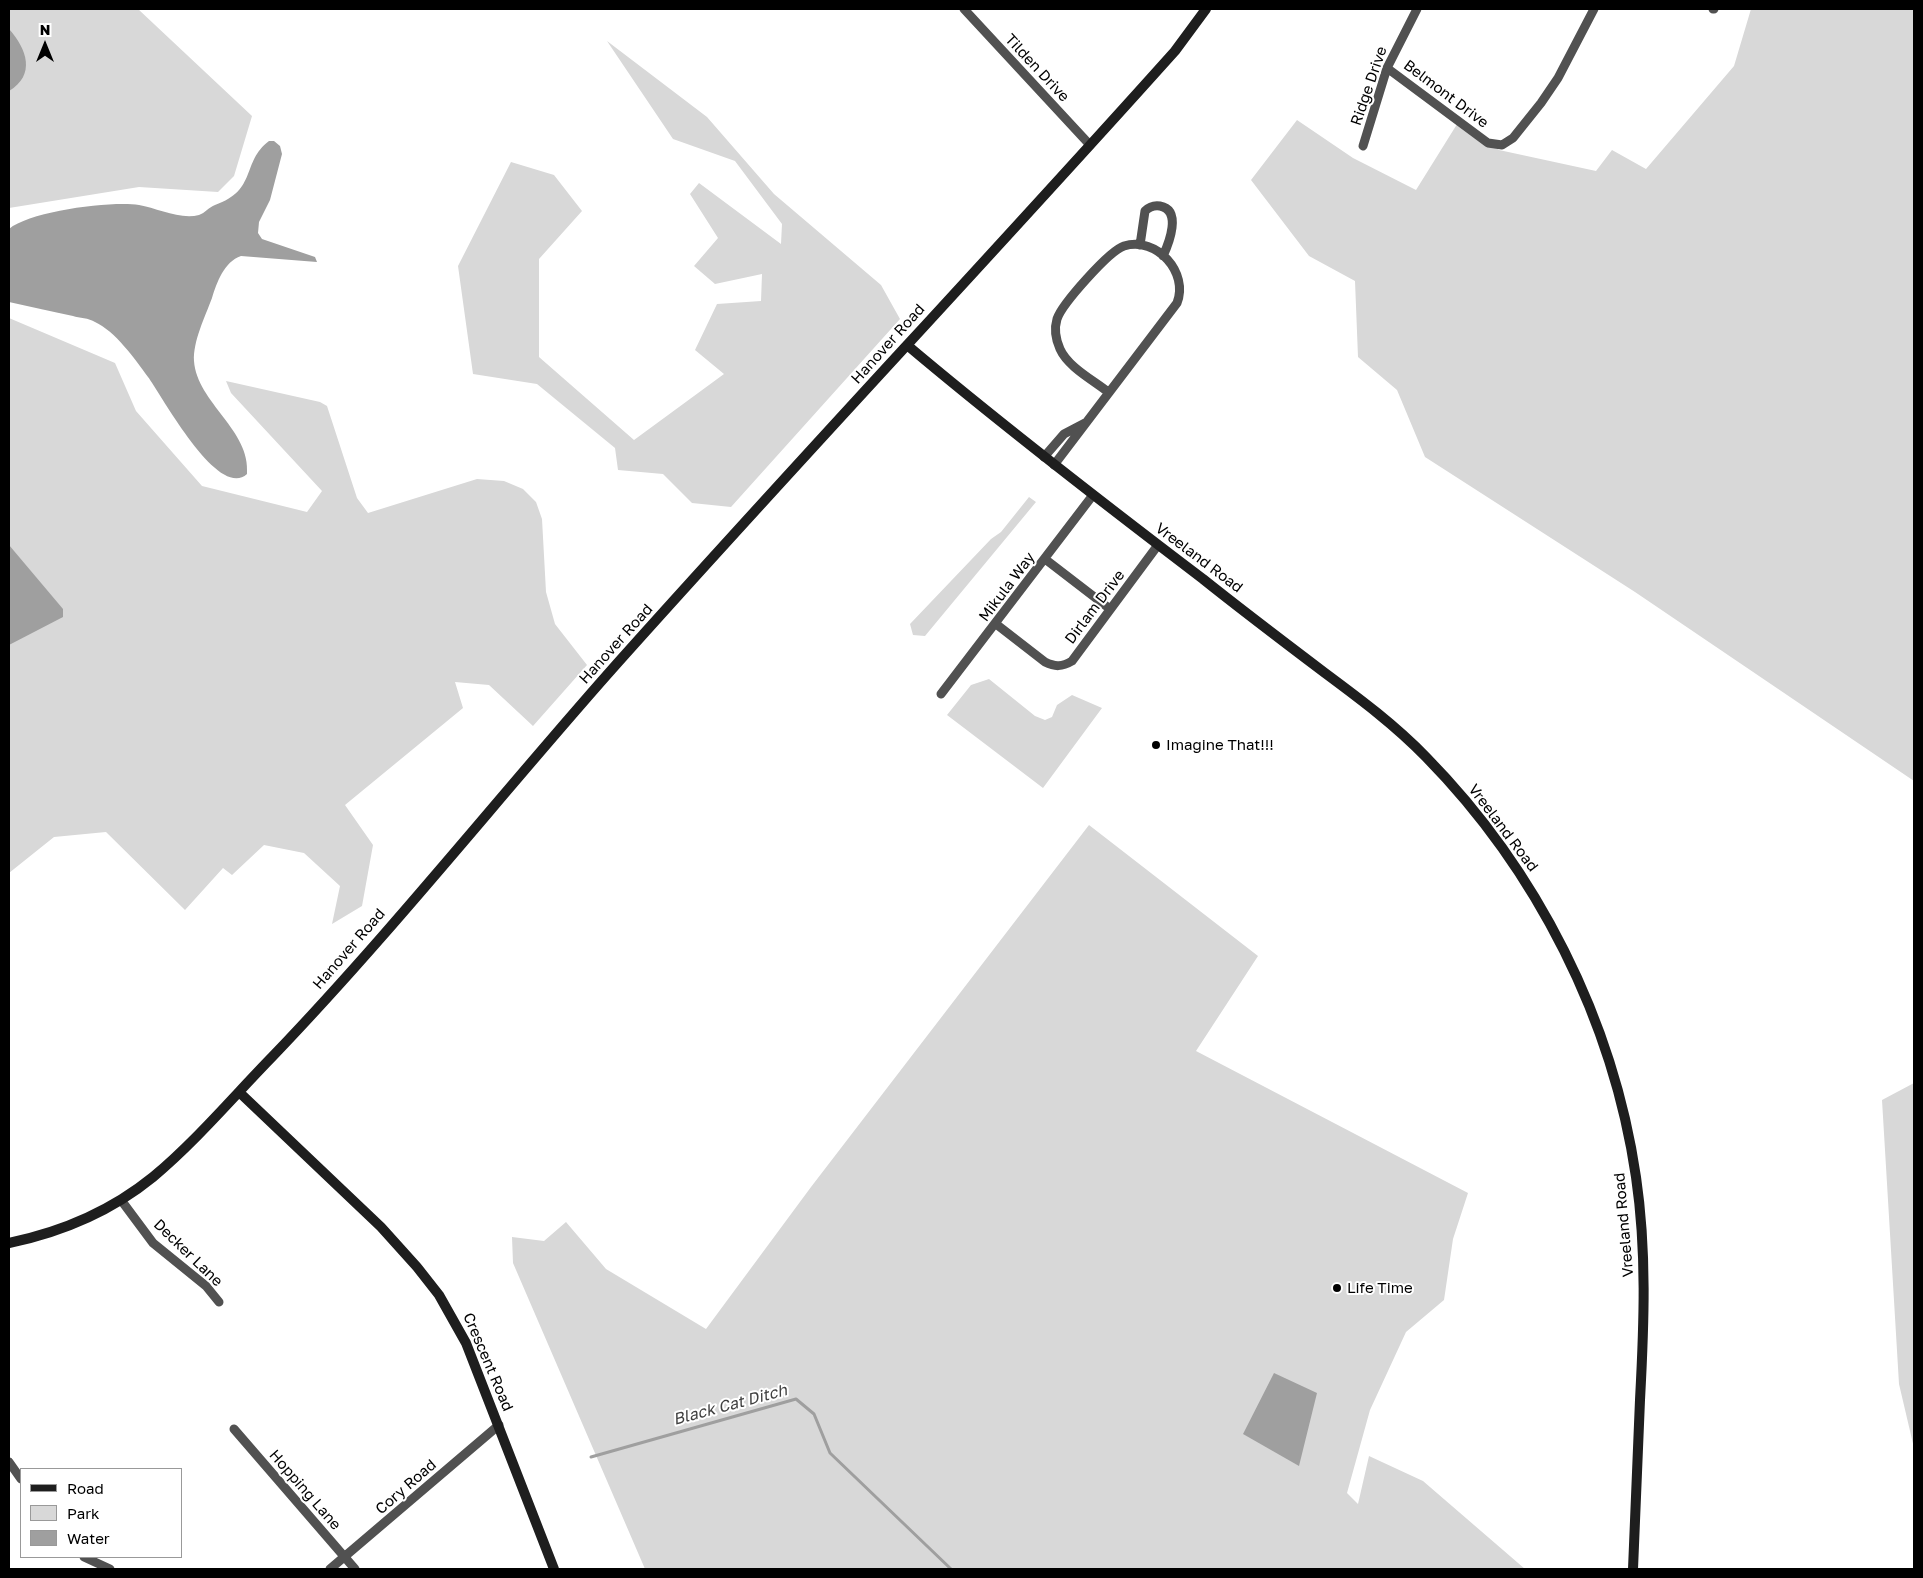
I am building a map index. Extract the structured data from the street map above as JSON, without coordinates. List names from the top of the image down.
{
  "streets": {
    "street": [
      "Tilden Drive",
      "Ridge Drive",
      "Belmont Drive",
      "Hanover Road",
      "Vreeland Road",
      "Mikula Way",
      "Dirlam Drive",
      "Decker Lane",
      "Crescent Road",
      "Cory Road",
      "Hopping Lane"
    ]
  },
  "crossings": [
    ["Tilden Drive", "Hanover Road"],
    ["Ridge Drive", "Belmont Drive"],
    ["Hanover Road", "Vreeland Road"],
    ["Hanover Road", "Decker Lane"],
    ["Hanover Road", "Crescent Road"],
    ["Vreeland Road", "Mikula Way"],
    ["Vreeland Road", "Dirlam Drive"],
    ["Mikula Way", "Dirlam Drive"],
    ["Crescent Road", "Cory Road"],
    ["Cory Road", "Hopping Lane"]
  ],
  "water": ["Black Cat Ditch"],
  "places": ["Imagine That!!!", "Life Time"],
  "legend": ["Road", "Park", "Water"],
  "north": "top"
}
